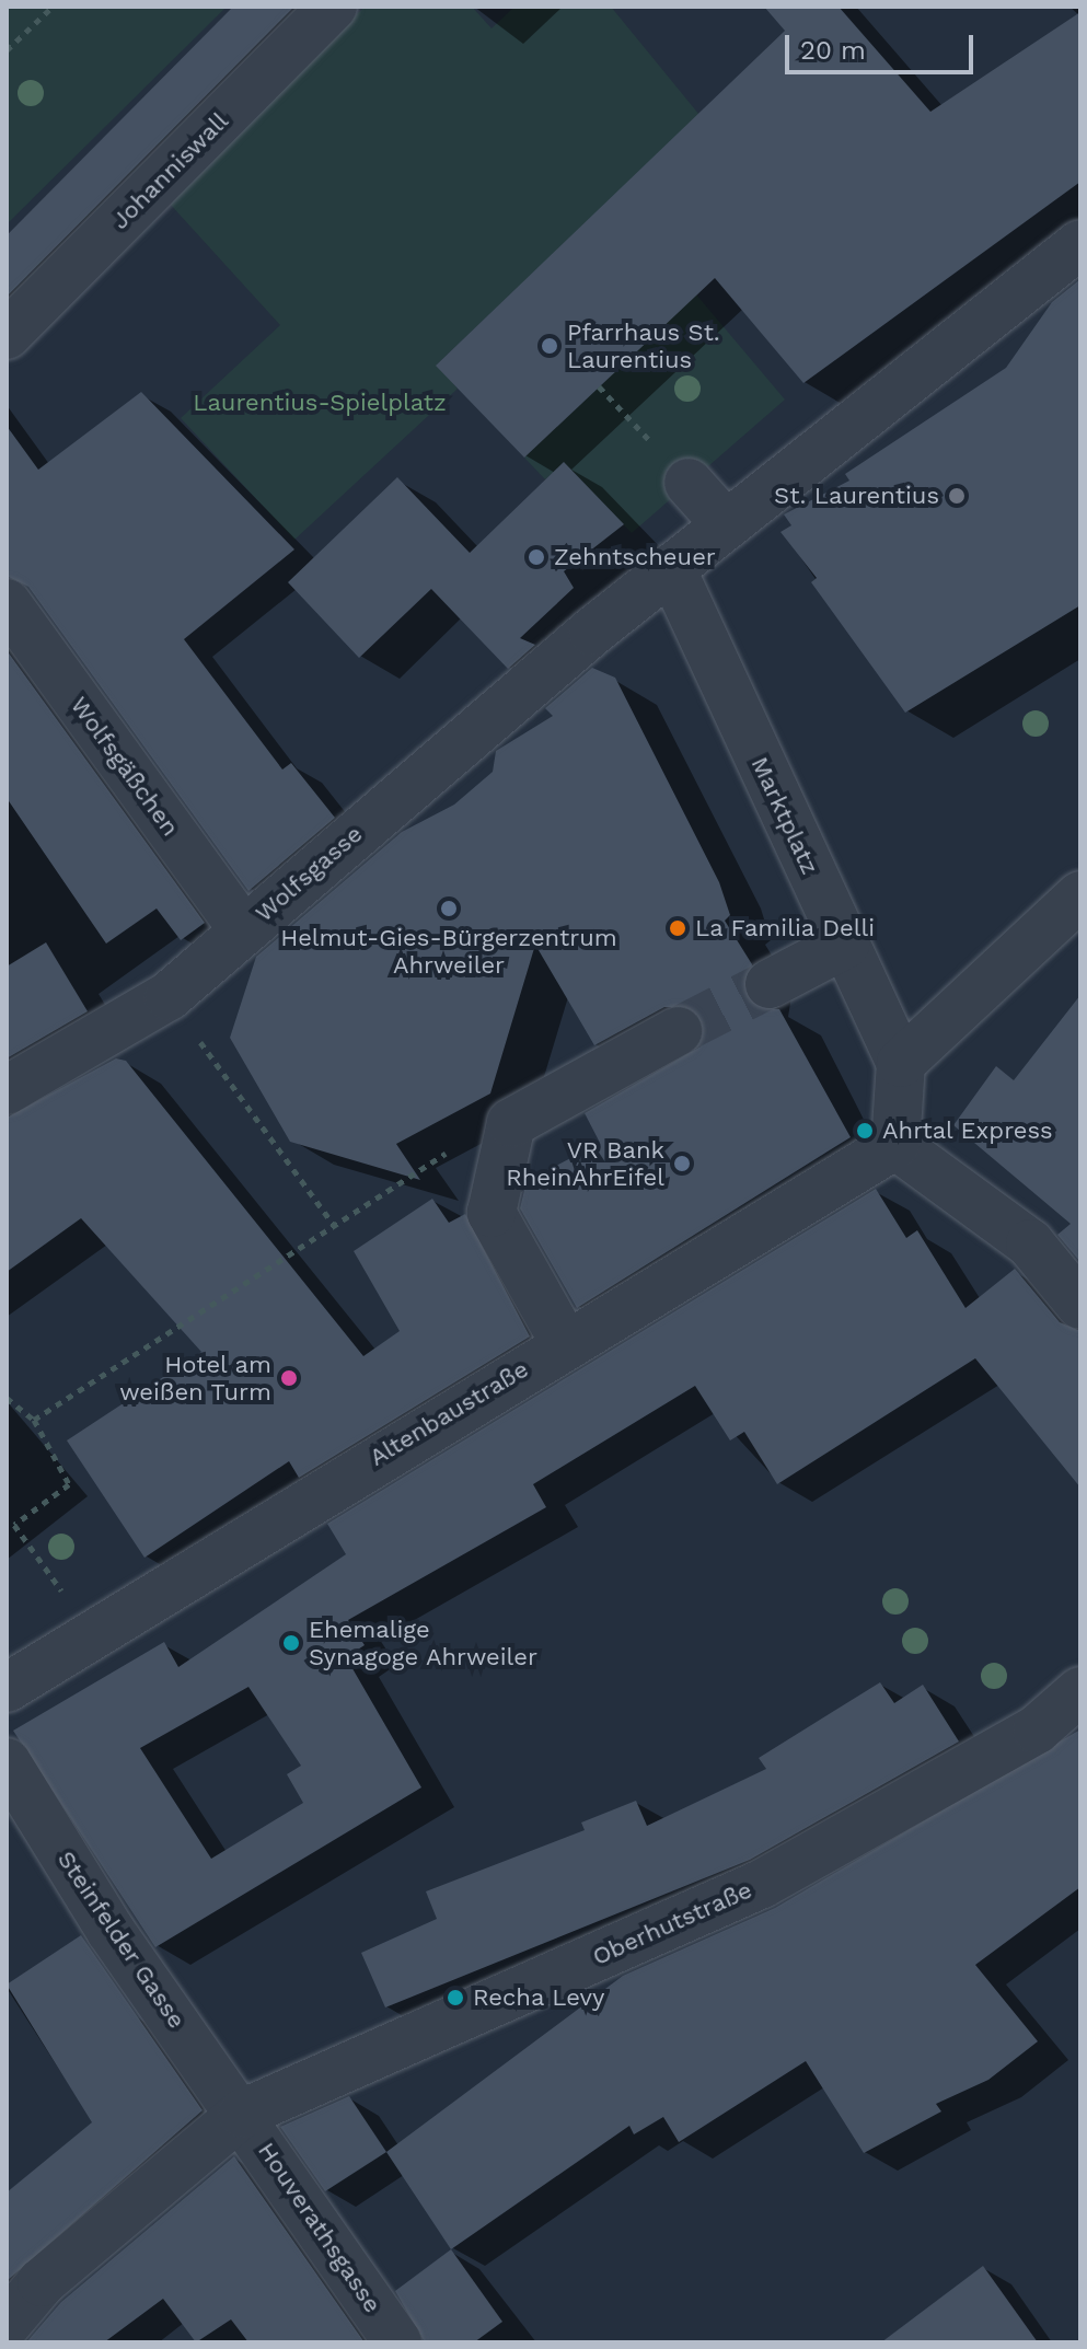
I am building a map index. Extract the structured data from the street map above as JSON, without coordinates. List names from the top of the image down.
{
  "streets": {
    "street": [
      "Johanniswall",
      "Wolfsgäßchen",
      "Marktplatz",
      "Wolfsgasse",
      "Altenbaustraße",
      "Oberhutstraße",
      "Steinfelder Gasse",
      "Houverathsgasse"
    ]
  },
  "crossings": [
    ["Wolfsgäßchen", "Wolfsgasse"],
    ["Marktplatz", "Wolfsgasse"],
    ["Marktplatz", "Altenbaustraße"],
    ["Oberhutstraße", "Steinfelder Gasse"],
    ["Oberhutstraße", "Houverathsgasse"],
    ["Steinfelder Gasse", "Houverathsgasse"]
  ],
  "parks": ["Laurentius-Spielplatz"],
  "places": [
    "Pfarrhaus St. Laurentius",
    "St. Laurentius",
    "Zehntscheuer",
    "Helmut-Gies-Bürgerzentrum Ahrweiler",
    "La Familia Delli",
    "Ahrtal Express",
    "VR Bank RheinAhrEifel",
    "Hotel am weißen Turm",
    "Ehemalige Synagoge Ahrweiler",
    "Recha Levy"
  ],
  "scale_bar": "20 m"
}
